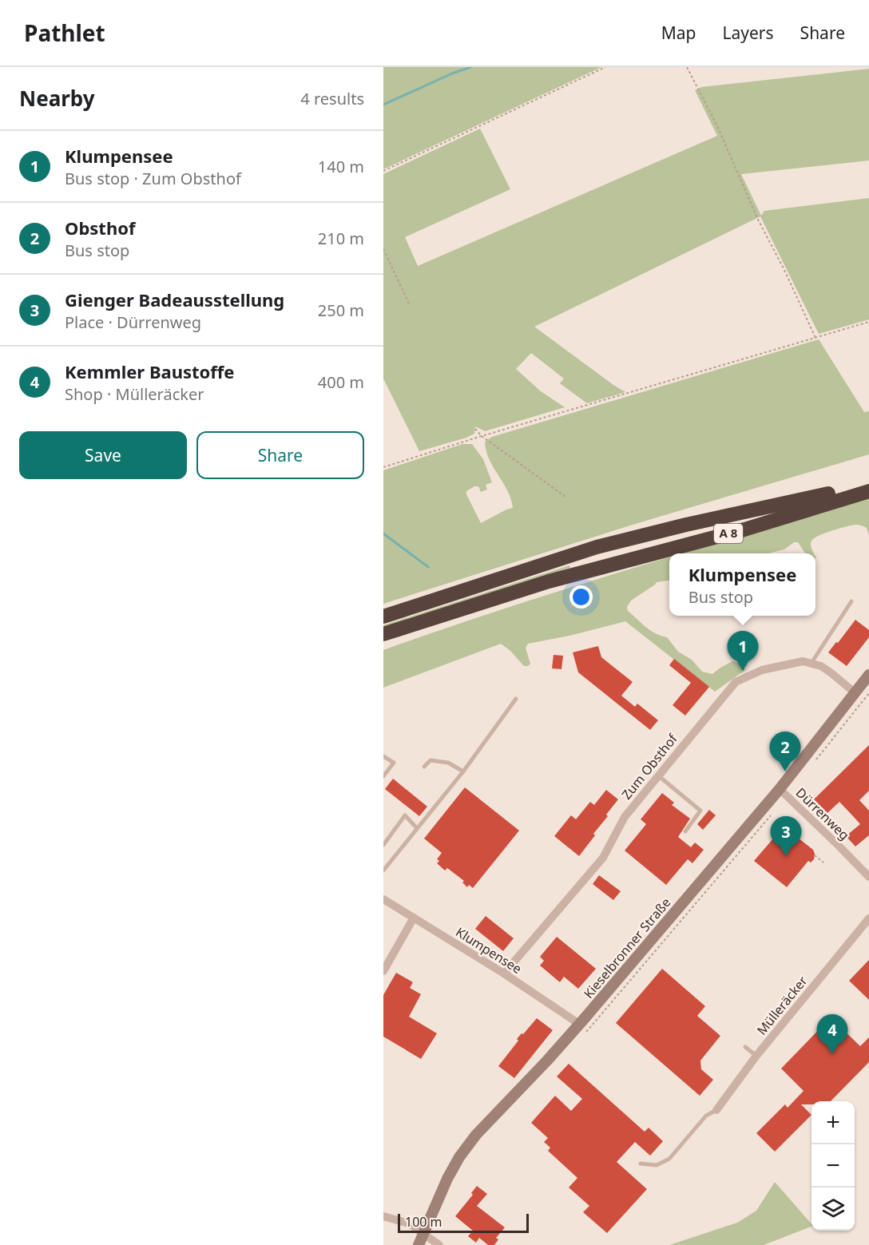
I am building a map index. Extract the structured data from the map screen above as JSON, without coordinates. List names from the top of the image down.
{
  "streets": {
    "highway": ["A 8"],
    "street": [
      "Zum Obsthof",
      "Dürrenweg",
      "Kieselbronner Straße",
      "Klumpensee",
      "Mülleräcker"
    ]
  },
  "crossings": [
    ["Zum Obsthof", "Klumpensee"],
    ["Dürrenweg", "Kieselbronner Straße"],
    ["Kieselbronner Straße", "Klumpensee"]
  ],
  "scale_bar": "100 m",
  "page": {
    "header": "Pathlet",
    "nav": ["Map", "Layers", "Share"],
    "heading": ["Nearby", "4 results"],
    "list": [
      {
        "mark": "1",
        "name": "Klumpensee",
        "note": "Bus stop · Zum Obsthof",
        "value": "140 m"
      },
      {
        "mark": "2",
        "name": "Obsthof",
        "note": "Bus stop",
        "value": "210 m"
      },
      {
        "mark": "3",
        "name": "Gienger Badeausstellung",
        "note": "Place · Dürrenweg",
        "value": "250 m"
      },
      {
        "mark": "4",
        "name": "Kemmler Baustoffe",
        "note": "Shop · Mülleräcker",
        "value": "400 m"
      }
    ],
    "buttons": ["Save", "Share"],
    "popup": ["Klumpensee", "Bus stop"],
    "pins": [
      "1",
      "2",
      "3",
      "4"
    ],
    "map_buttons": ["+", "−"],
    "scale": "100 m"
  }
}
